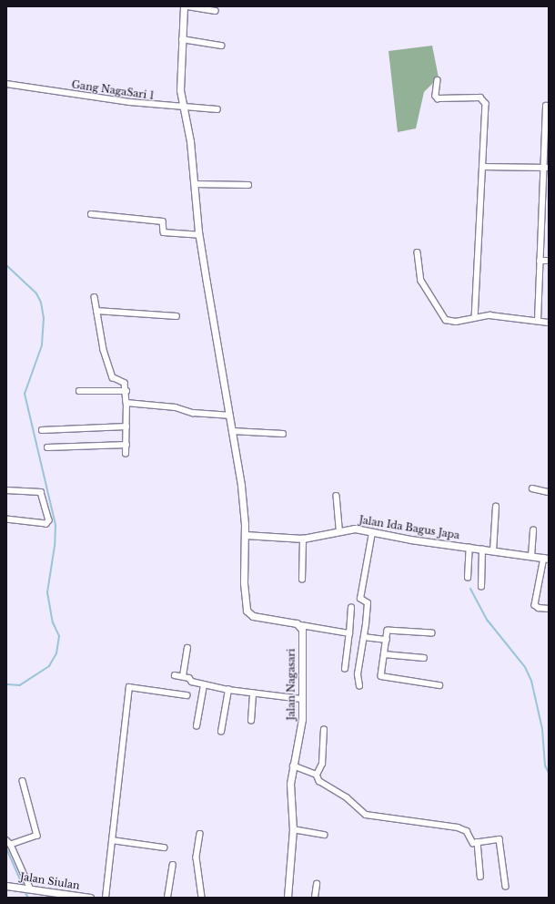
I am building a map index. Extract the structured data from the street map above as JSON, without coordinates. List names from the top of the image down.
{
  "streets": {
    "street": [
      "Gang NagaSari 1",
      "Jalan Ida Bagus Japa",
      "Jalan Nagasari",
      "Jalan Siulan"
    ]
  }
}
